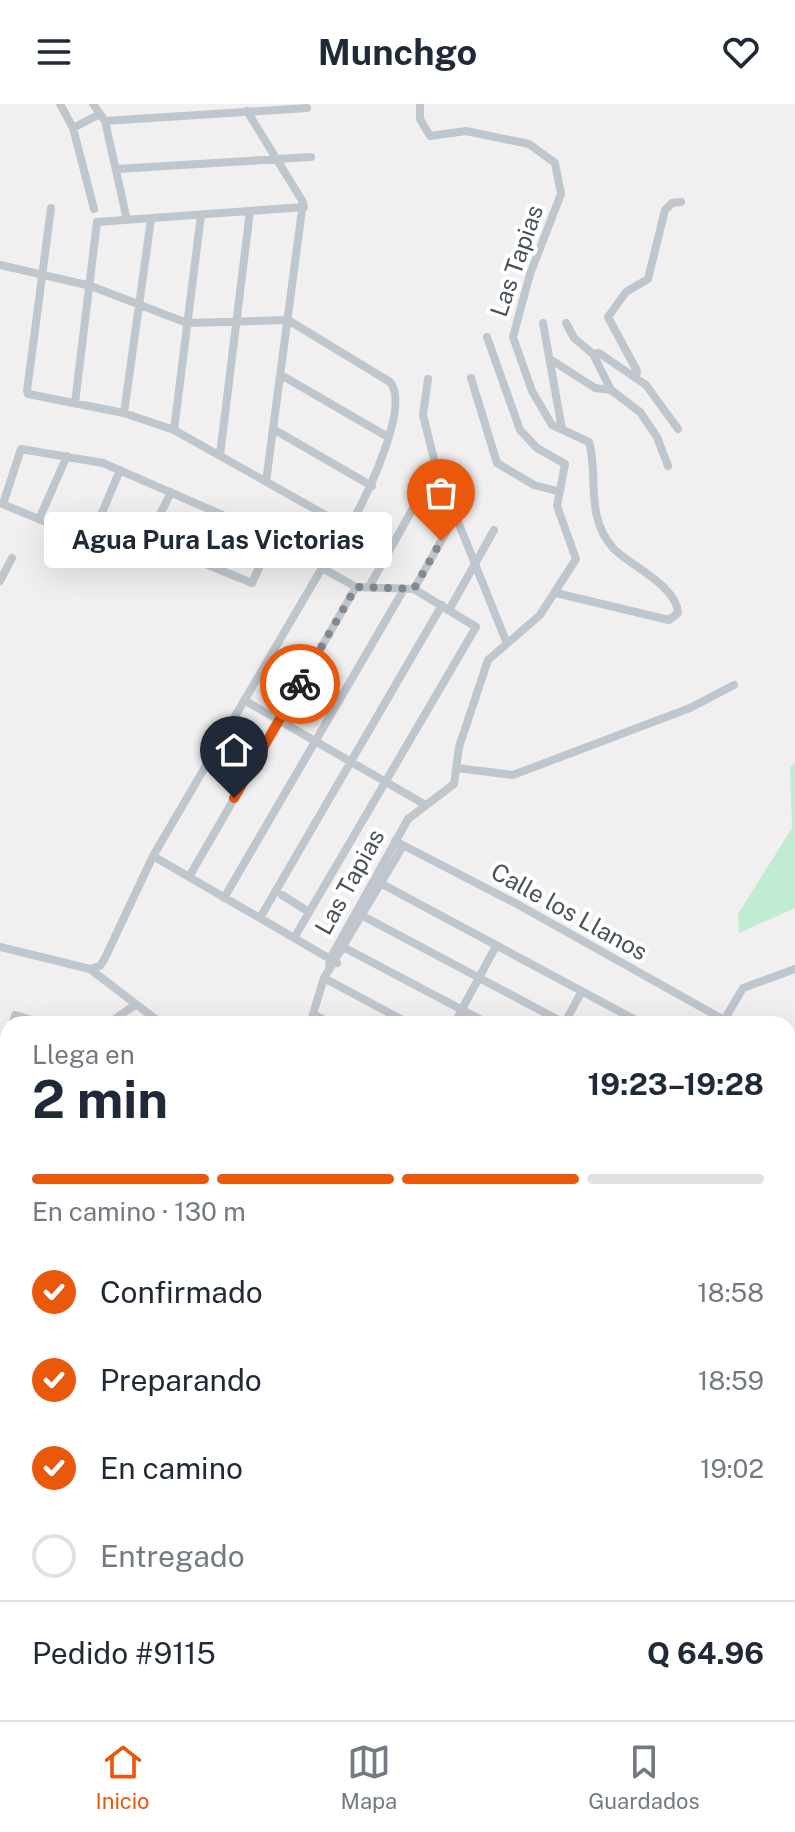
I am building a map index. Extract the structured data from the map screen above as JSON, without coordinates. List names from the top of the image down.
{
  "streets": {
    "street": ["Las Tapias", "Calle los Llanos"]
  },
  "crossings": [
    ["Las Tapias", "Calle los Llanos"]
  ],
  "places": ["Agua Pura Las Victorias"],
  "page": {
    "header": "Munchgo",
    "bubble": "Agua Pura Las Victorias",
    "heading": ["2 min", "Llega en", "19:23–19:28"],
    "panel": ["Pedido #9115", "Q 64.96"],
    "bar": "En camino · 130 m",
    "list": [
      ["Confirmado", "18:58"],
      ["Preparando", "18:59"],
      ["En camino", "19:02"],
      "Entregado"
    ],
    "tabs": ["Inicio", "Mapa", "Guardados"]
  }
}
